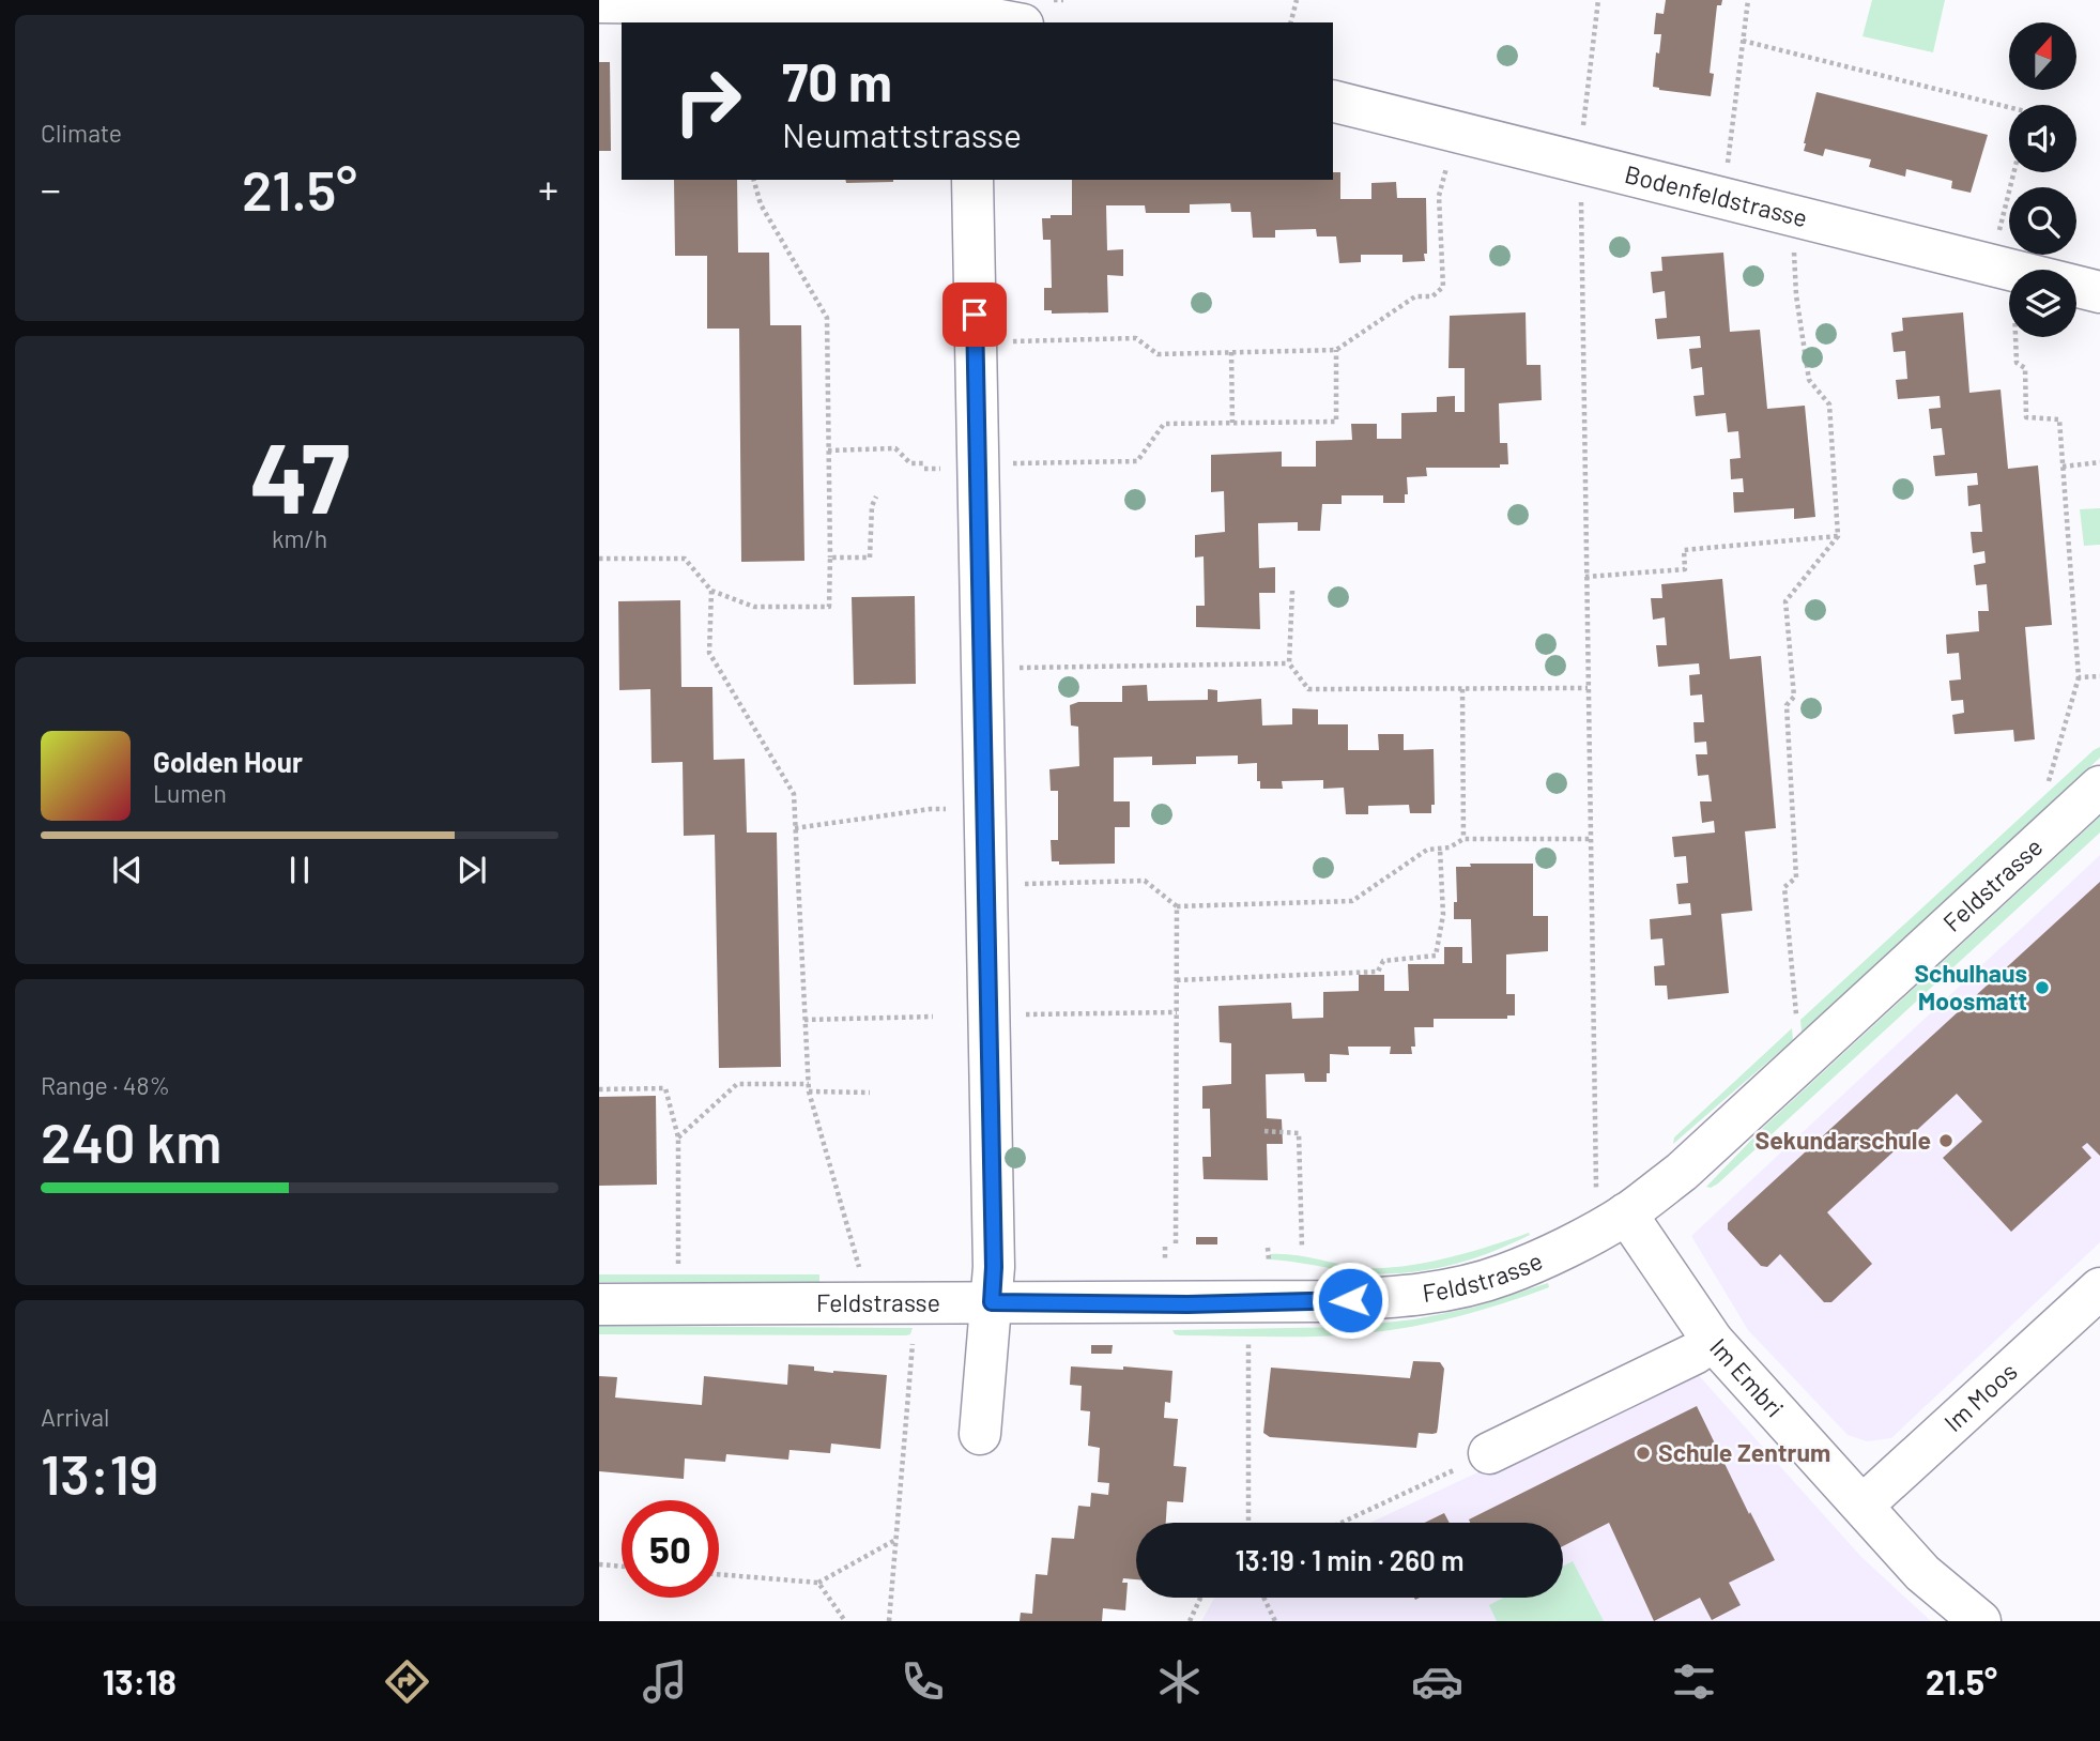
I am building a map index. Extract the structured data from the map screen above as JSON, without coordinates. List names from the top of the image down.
{
  "streets": {
    "street": [
      "Bodenfeldstrasse",
      "Feldstrasse",
      "Im Embri",
      "Im Moos"
    ]
  },
  "crossings": [
    ["Feldstrasse", "Im Embri"],
    ["Im Embri", "Im Moos"]
  ],
  "places": ["Schulhaus Moosmatt", "Sekundarschule", "Schule Zentrum"],
  "north": "top",
  "page": {
    "tile": [
      "Climate",
      ["47", "km/h"],
      ["Range · 48%", "240 km"],
      ["Arrival", "13:19"]
    ],
    "turn": ["70 m", "Neumattstrasse"],
    "heat": ["−", "21.5°", "+"],
    "song": ["Golden Hour", "Lumen"],
    "limit": "50",
    "trip": "13:19 · 1 min · 260 m",
    "tabs": ["13:18", "21.5°"]
  }
}
